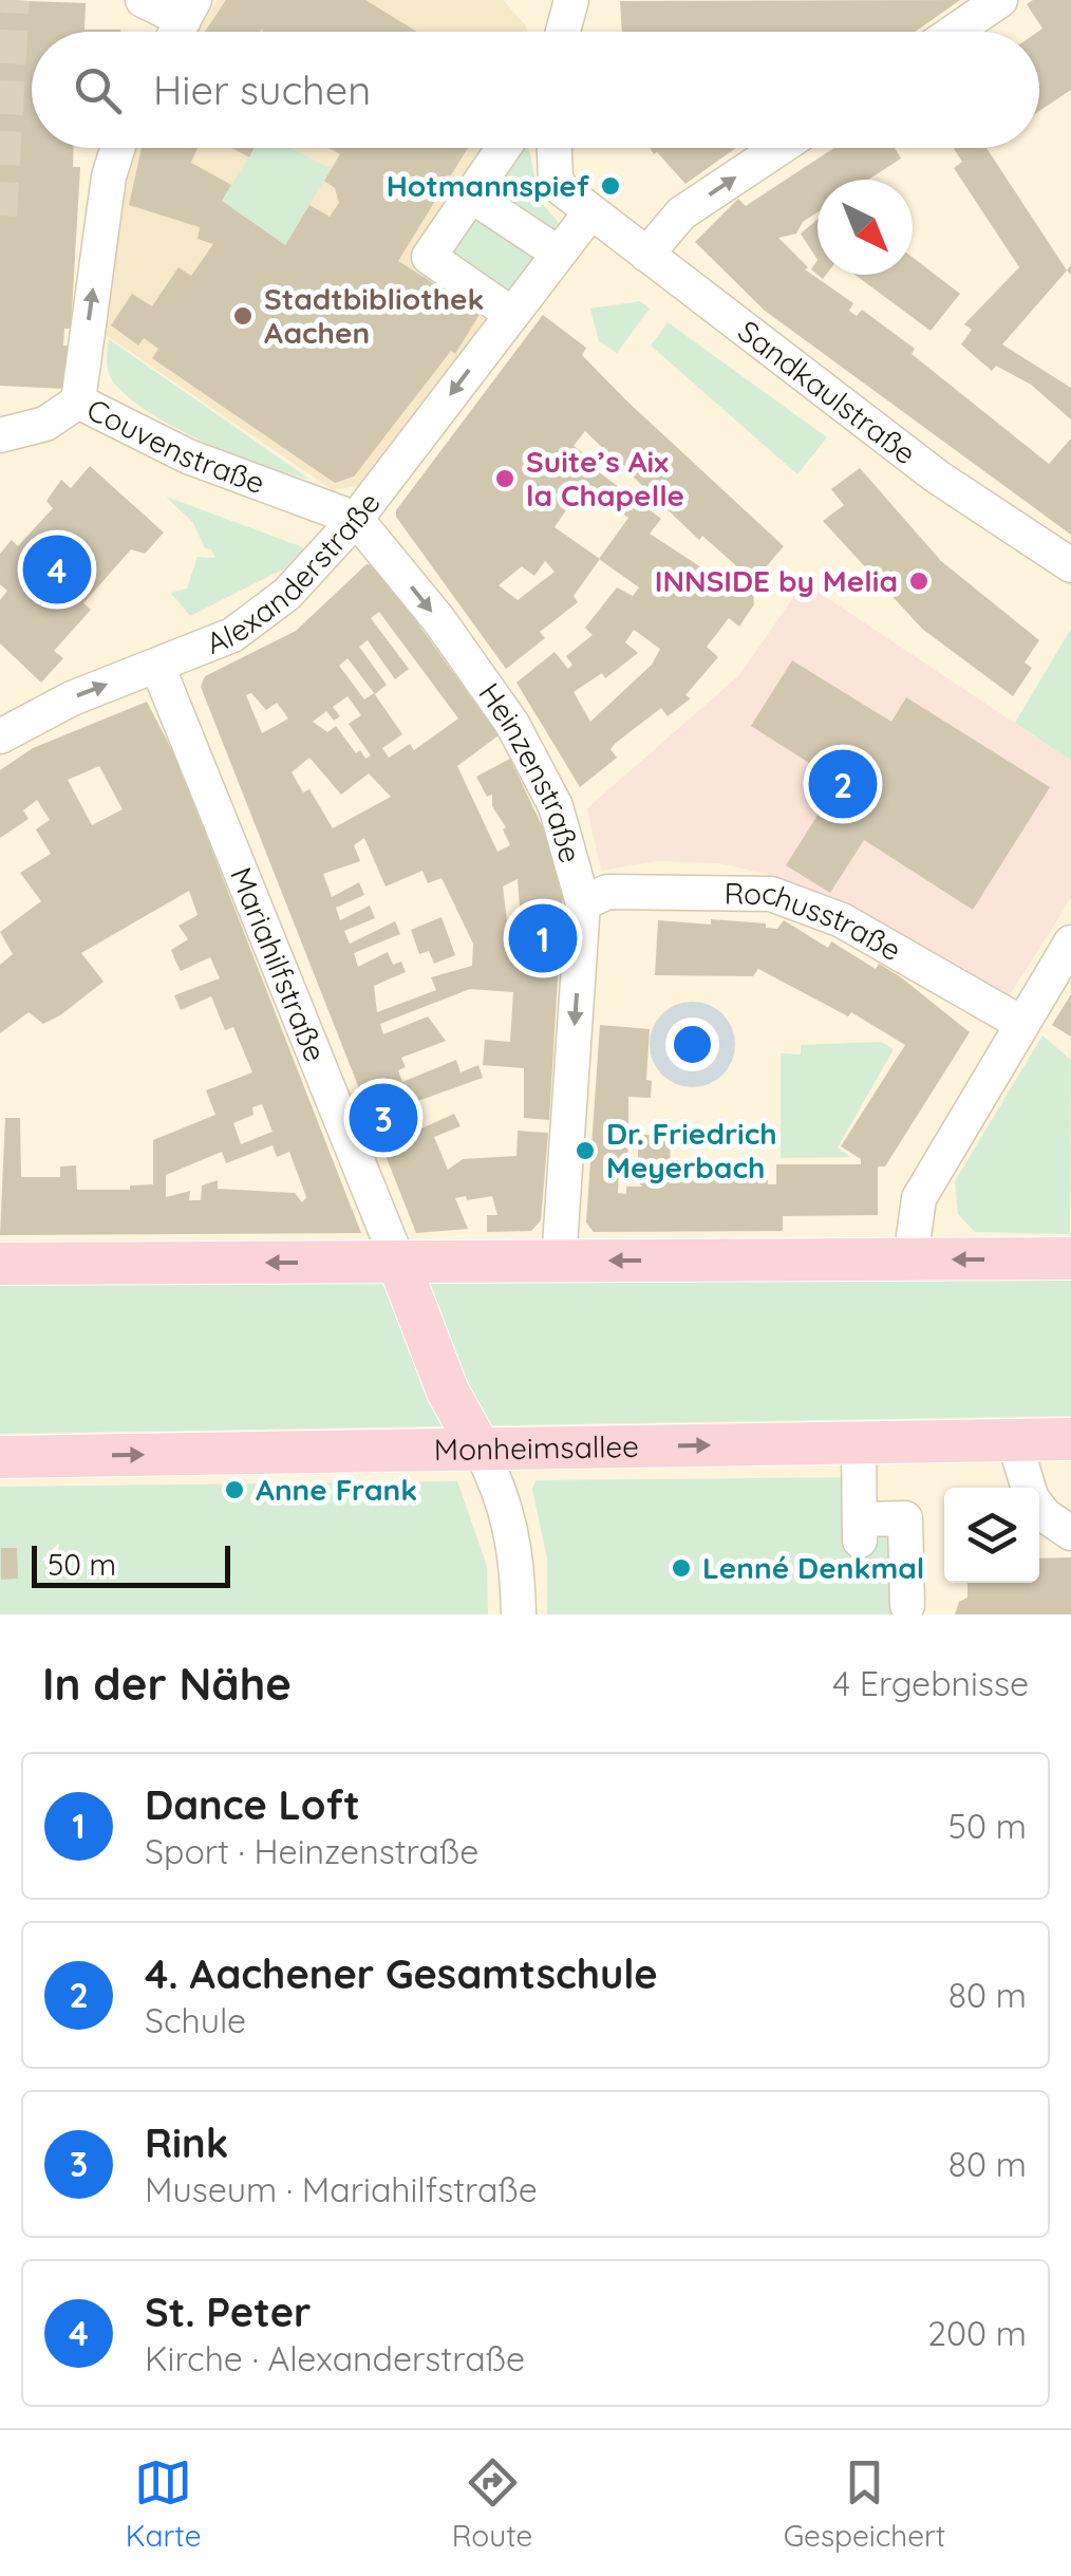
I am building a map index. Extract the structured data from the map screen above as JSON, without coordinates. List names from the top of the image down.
{
  "streets": {
    "main road": ["Monheimsallee"],
    "street": [
      "Sandkaulstraße",
      "Couvenstraße",
      "Alexanderstraße",
      "Heinzenstraße",
      "Rochusstraße",
      "Mariahilfstraße"
    ]
  },
  "crossings": [
    ["Sandkaulstraße", "Alexanderstraße"],
    ["Couvenstraße", "Alexanderstraße"],
    ["Couvenstraße", "Heinzenstraße"],
    ["Alexanderstraße", "Heinzenstraße"],
    ["Alexanderstraße", "Mariahilfstraße"],
    ["Heinzenstraße", "Rochusstraße"]
  ],
  "one_way": ["Couvenstraße", "Heinzenstraße"],
  "places": [
    "Hotmannspief",
    "Stadtbibliothek Aachen",
    "Suite’s Aix la Chapelle",
    "INNSIDE by Melia",
    "Dr. Friedrich Meyerbach",
    "Anne Frank",
    "Lenné Denkmal"
  ],
  "scale_bar": "50 m",
  "north": "bottom right",
  "page": {
    "search": "Hier suchen",
    "pins": [
      "4",
      "2",
      "1",
      "3"
    ],
    "scale": "50 m",
    "heading": ["In der Nähe", "4 Ergebnisse"],
    "list": [
      {
        "mark": "1",
        "name": "Dance Loft",
        "note": "Sport · Heinzenstraße",
        "value": "50 m"
      },
      {
        "mark": "2",
        "name": "4. Aachener Gesamtschule",
        "note": "Schule",
        "value": "80 m"
      },
      {
        "mark": "3",
        "name": "Rink",
        "note": "Museum · Mariahilfstraße",
        "value": "80 m"
      },
      {
        "mark": "4",
        "name": "St. Peter",
        "note": "Kirche · Alexanderstraße",
        "value": "200 m"
      }
    ],
    "nav": ["Karte", "Route", "Gespeichert"]
  }
}
